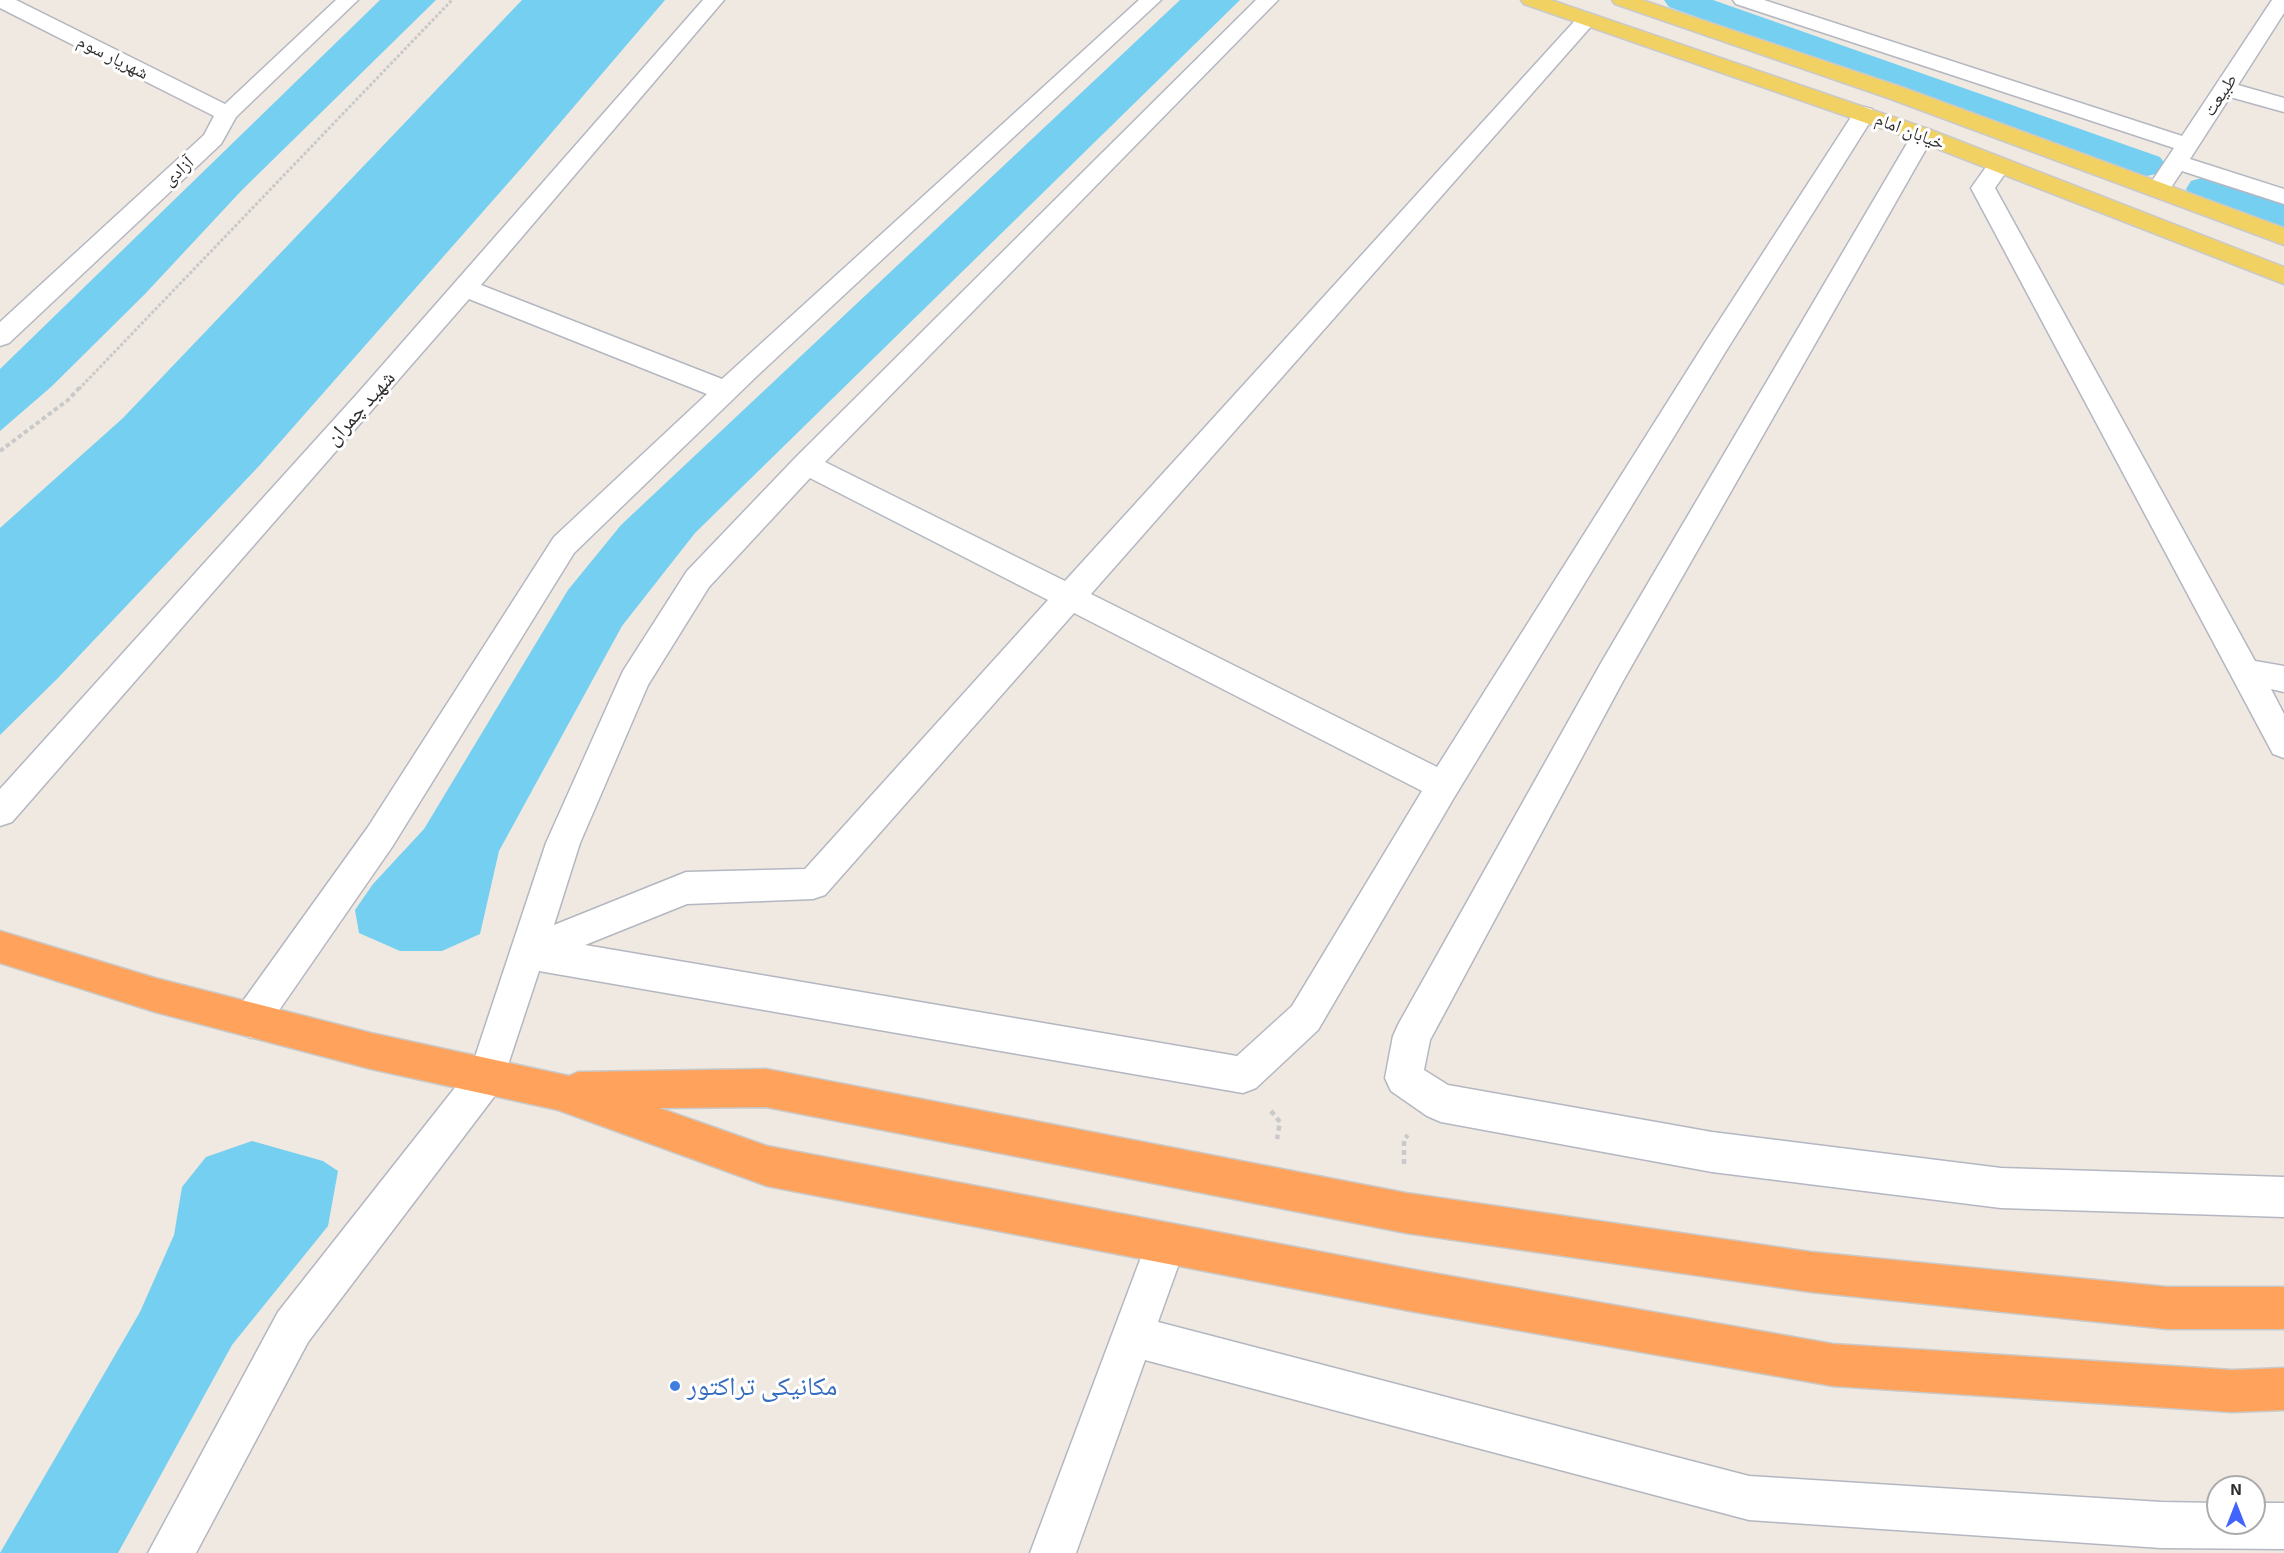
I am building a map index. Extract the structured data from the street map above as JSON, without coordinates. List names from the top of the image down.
{
  "streets": {
    "main road": ["خیابان امام"],
    "street": [
      "شهریار سوم",
      "طبیعت",
      "آزادی",
      "شهید چمران"
    ]
  },
  "crossings": [
    ["شهریار سوم", "آزادی"],
    ["طبیعت", "خیابان امام"]
  ],
  "places": ["مکانیکی تراکتور"],
  "north": "top"
}
